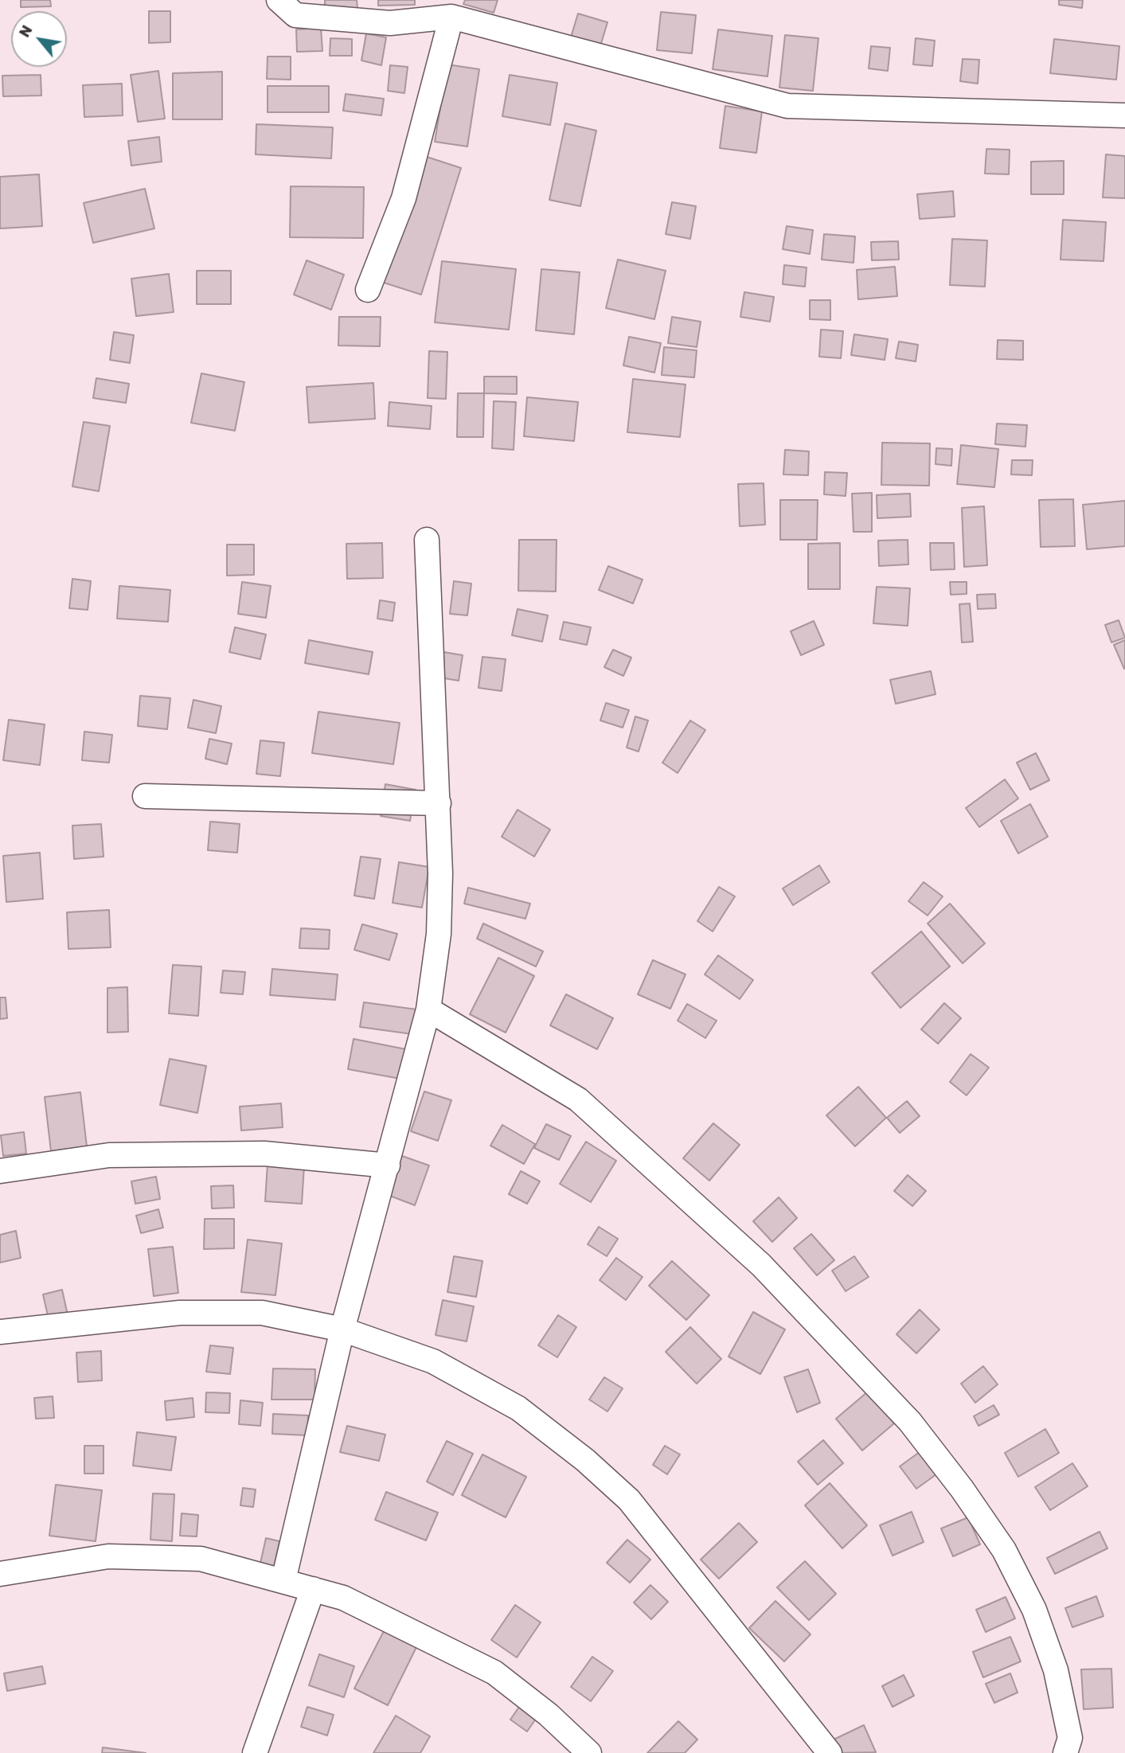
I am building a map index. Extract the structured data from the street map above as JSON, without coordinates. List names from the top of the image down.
{
  "north": "top left"
}
